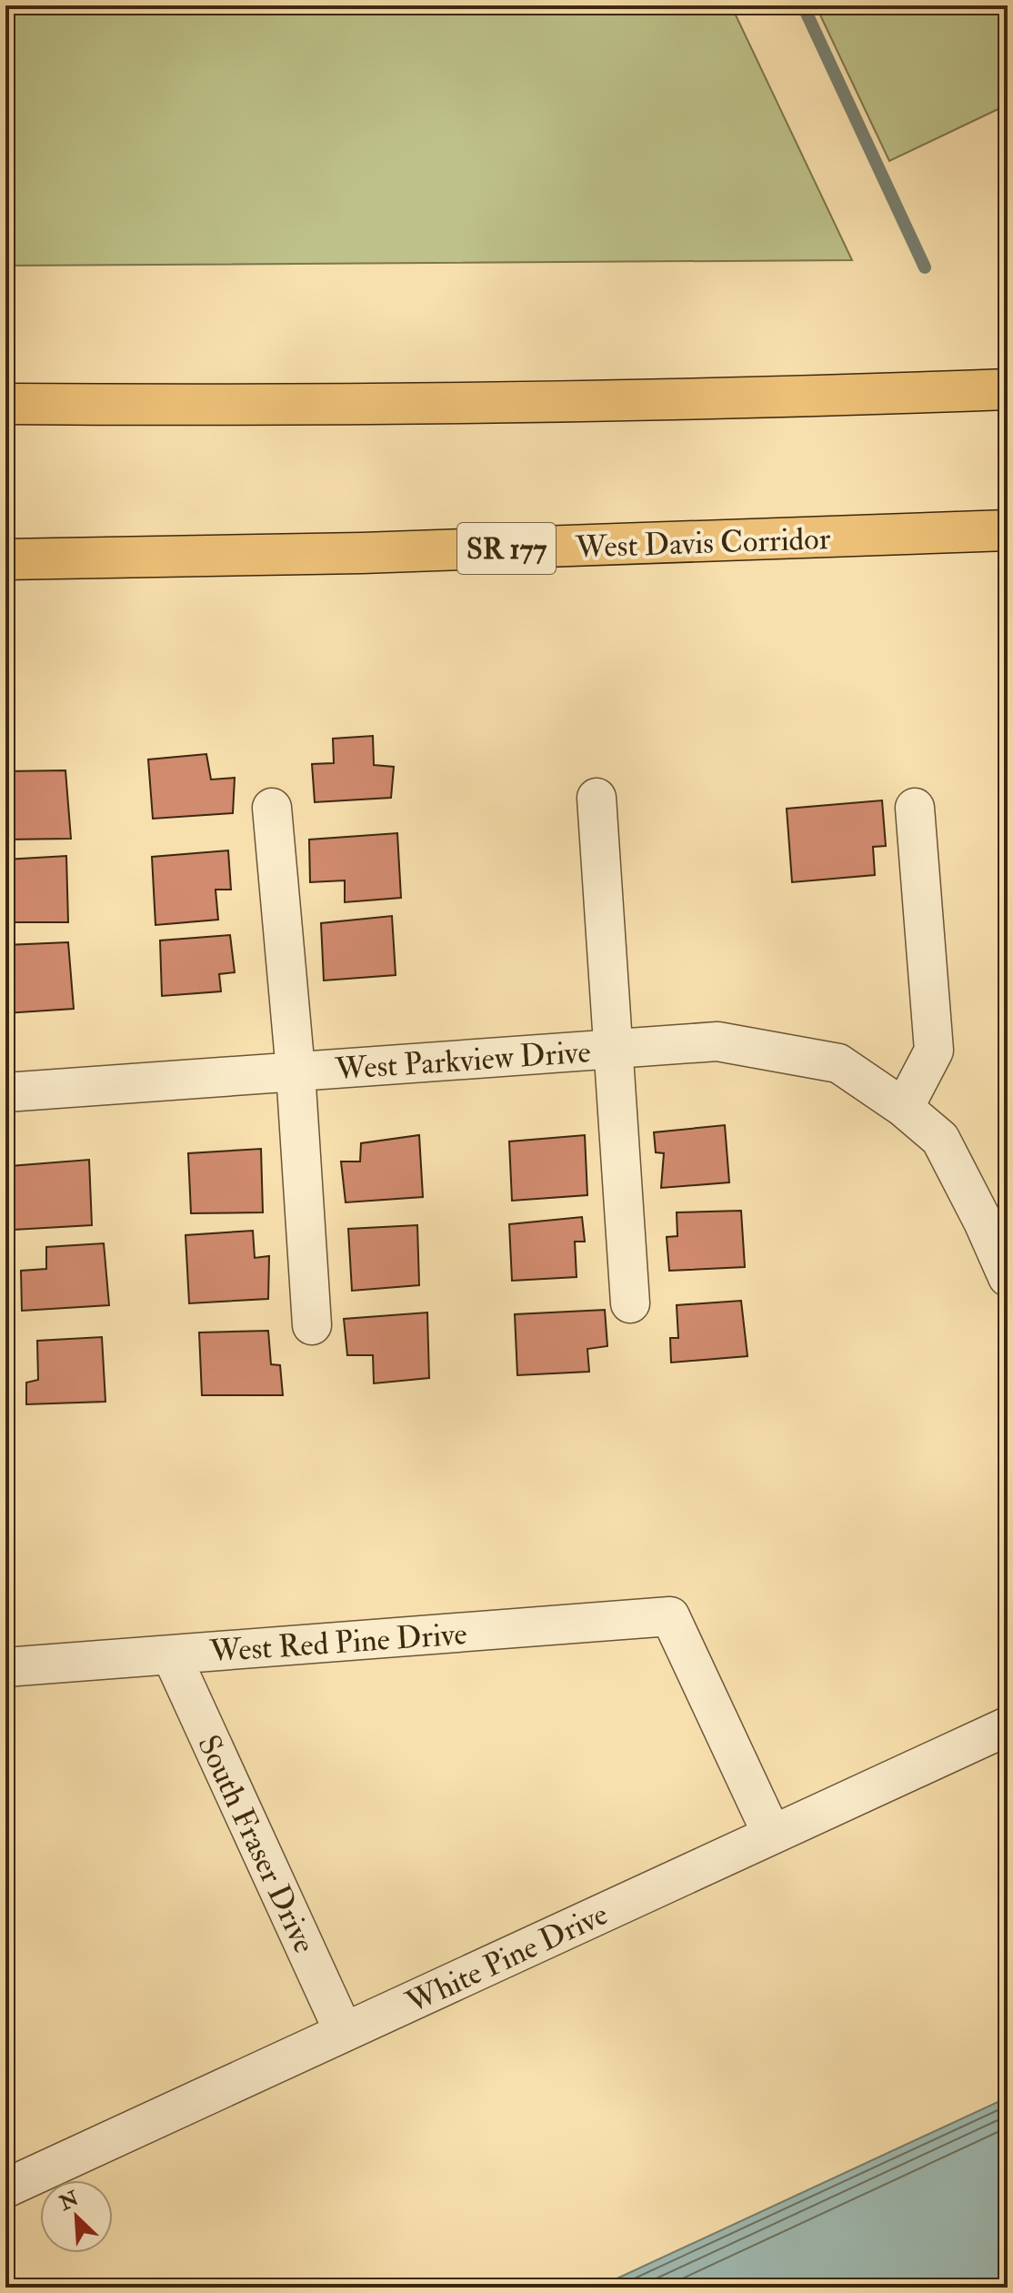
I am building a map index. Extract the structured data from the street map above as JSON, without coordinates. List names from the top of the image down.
{
  "streets": {
    "highway": ["West Davis Corridor", "SR 177"],
    "street": [
      "West Parkview Drive",
      "West Red Pine Drive",
      "South Fraser Drive",
      "White Pine Drive"
    ]
  },
  "crossings": [
    ["West Red Pine Drive", "South Fraser Drive"],
    ["West Red Pine Drive", "White Pine Drive"],
    ["South Fraser Drive", "White Pine Drive"]
  ],
  "north": "top left"
}
